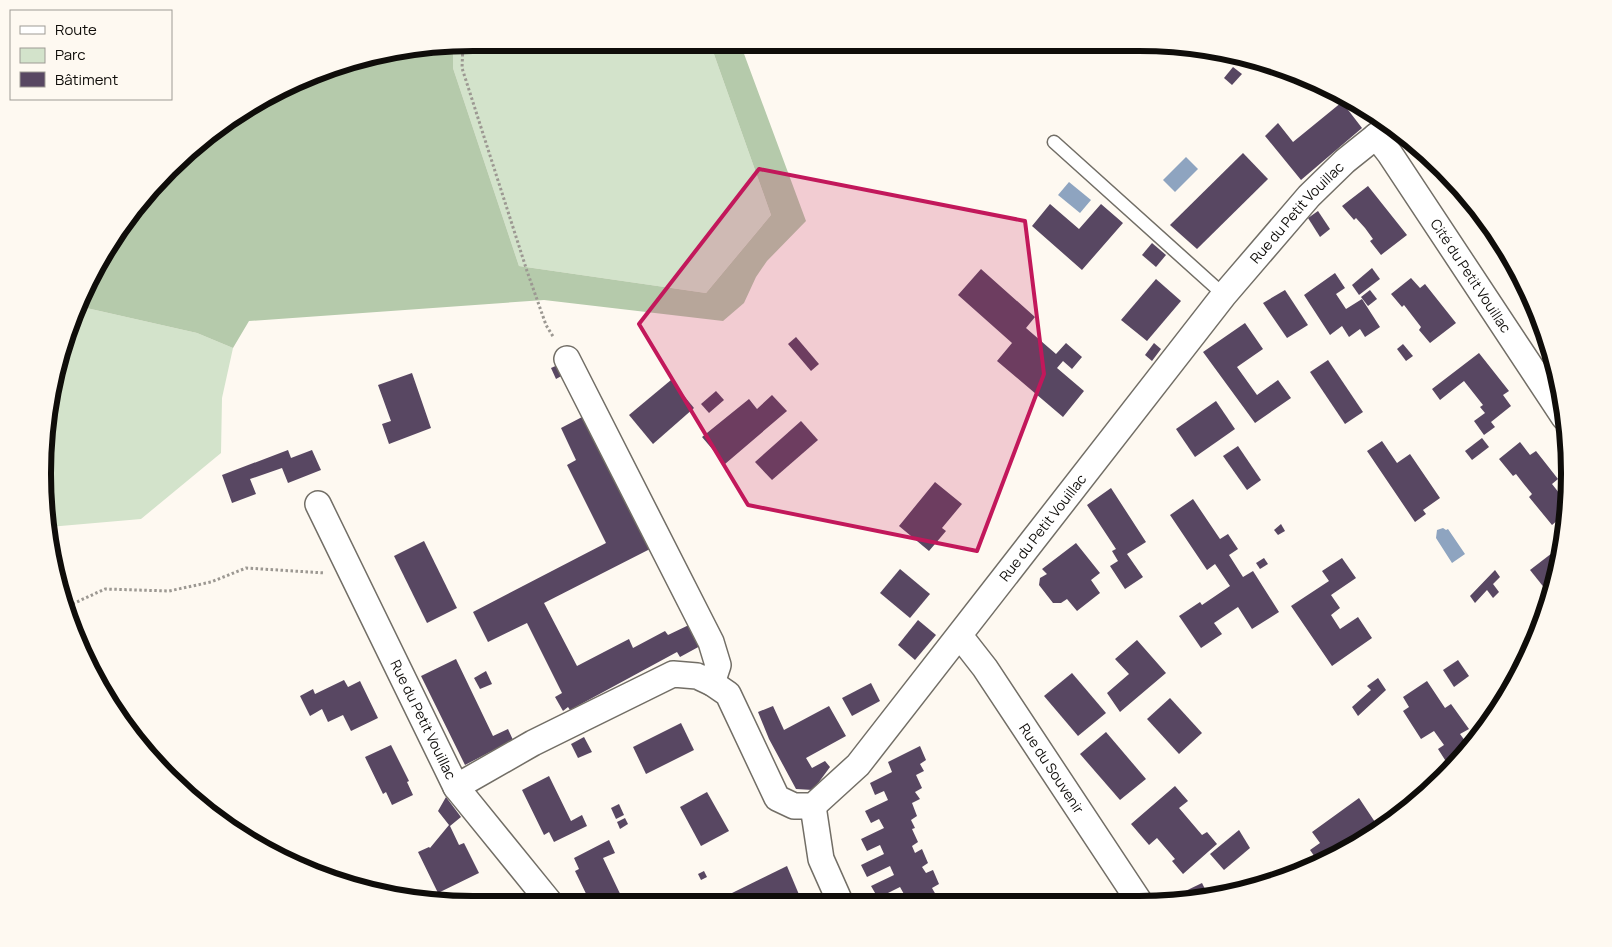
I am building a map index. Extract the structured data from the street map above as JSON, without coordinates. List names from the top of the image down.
{
  "streets": {
    "street": ["Rue du Petit Vouillac", "Cité du Petit Vouillac", "Rue du Souvenir"]
  },
  "crossings": [
    ["Rue du Petit Vouillac", "Cité du Petit Vouillac"],
    ["Rue du Petit Vouillac", "Rue du Souvenir"]
  ],
  "legend": ["Route", "Parc", "Bâtiment"]
}
